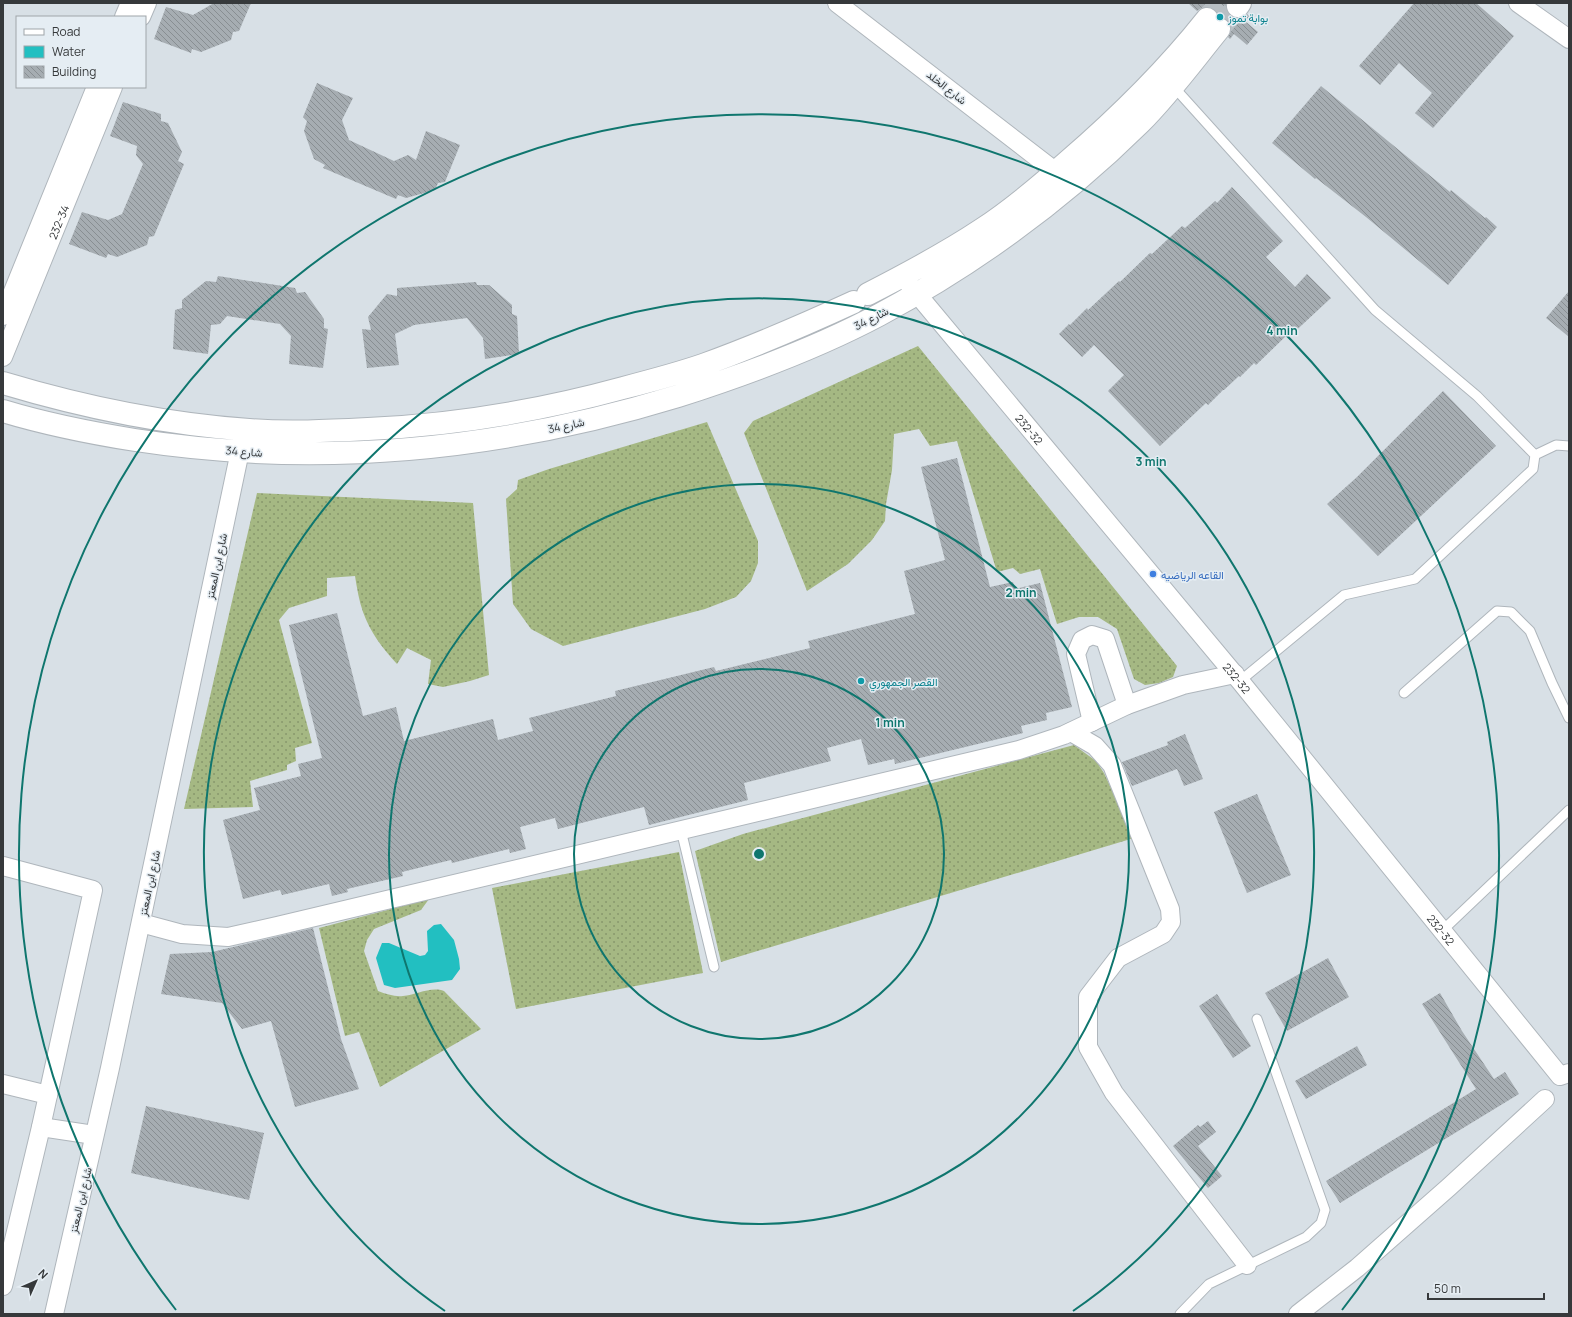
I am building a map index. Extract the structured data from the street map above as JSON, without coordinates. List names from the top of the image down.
{
  "streets": {
    "main road": ["شارع 34"],
    "street": [
      "شارع الخلد",
      "232-34",
      "232-32",
      "شارع ابن المعتز"
    ]
  },
  "crossings": [
    ["شارع الخلد", "شارع 34"],
    ["شارع 34", "232-32"],
    ["شارع 34", "شارع ابن المعتز"]
  ],
  "places": ["بوابة تموز", "القاعه الرياضيه", "القصر الجمهوري"],
  "legend": ["Road", "Water", "Building"],
  "scale_bar": "50 m",
  "north": "top right",
  "rings": [
    "4 min",
    "3 min",
    "2 min",
    "1 min"
  ]
}
